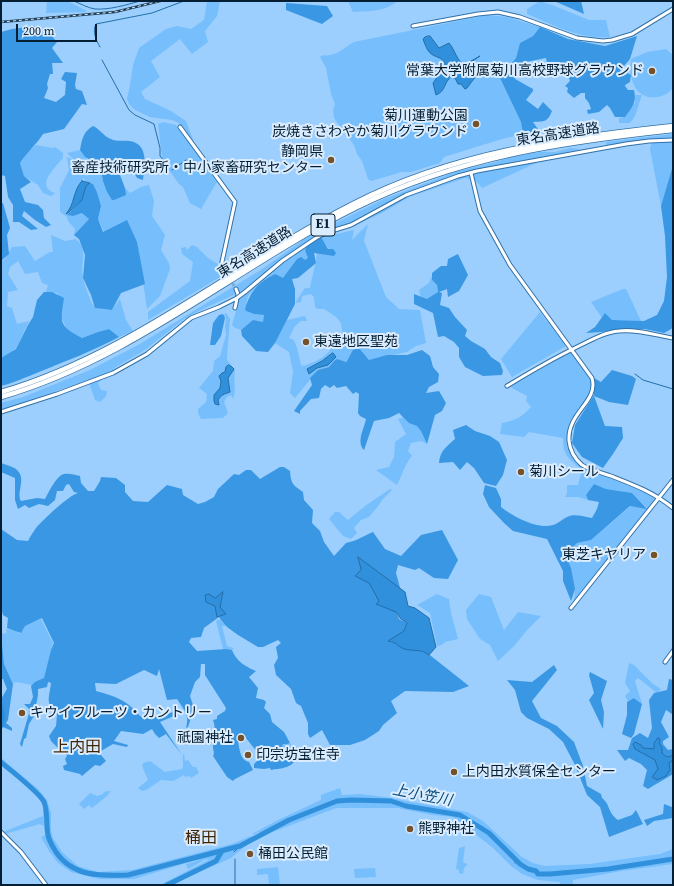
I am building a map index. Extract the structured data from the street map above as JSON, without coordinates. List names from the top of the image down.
{
  "streets": {
    "highway": ["東名高速道路", "E1"]
  },
  "districts": ["上内田", "桶田"],
  "water": ["上小笠川"],
  "places": [
    "常葉大学附属菊川高校野球グラウンド",
    "菊川運動公園 炭焼きさわやか菊川グラウンド",
    "静岡県 畜産技術研究所・中小家畜研究センター",
    "東遠地区聖苑",
    "菊川シール",
    "東芝キヤリア",
    "キウイフルーツ・カントリー",
    "祇園神社",
    "印宗坊宝住寺",
    "上内田水質保全センター",
    "熊野神社",
    "桶田公民館"
  ],
  "scale_bar": "200 m"
}
